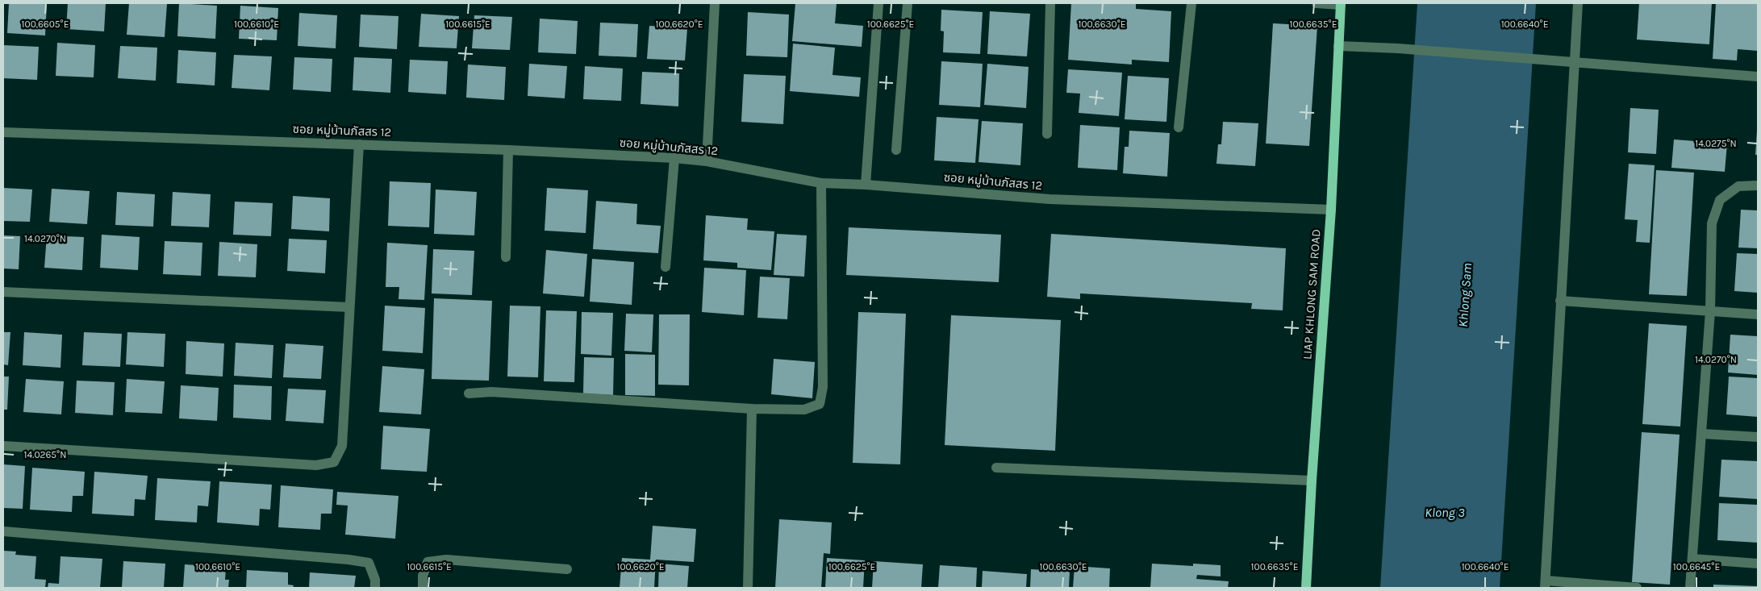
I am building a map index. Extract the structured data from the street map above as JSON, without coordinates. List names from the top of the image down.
{
  "streets": {
    "main road": ["LIAP KHLONG SAM ROAD"],
    "street": ["ซอย หมู่บ้านภัสสร 12"]
  },
  "crossings": [
    ["ซอย หมู่บ้านภัสสร 12", "LIAP KHLONG SAM ROAD"]
  ],
  "water": ["Khlong Sam", "Klong 3"],
  "coordinates": [
    "100.6605°E",
    "100.6610°E",
    "100.6615°E",
    "100.6620°E",
    "100.6625°E",
    "100.6630°E",
    "100.6635°E",
    "100.6640°E",
    "14.0275°N",
    "14.0270°N",
    "14.0265°N",
    "100.6645°E"
  ]
}
